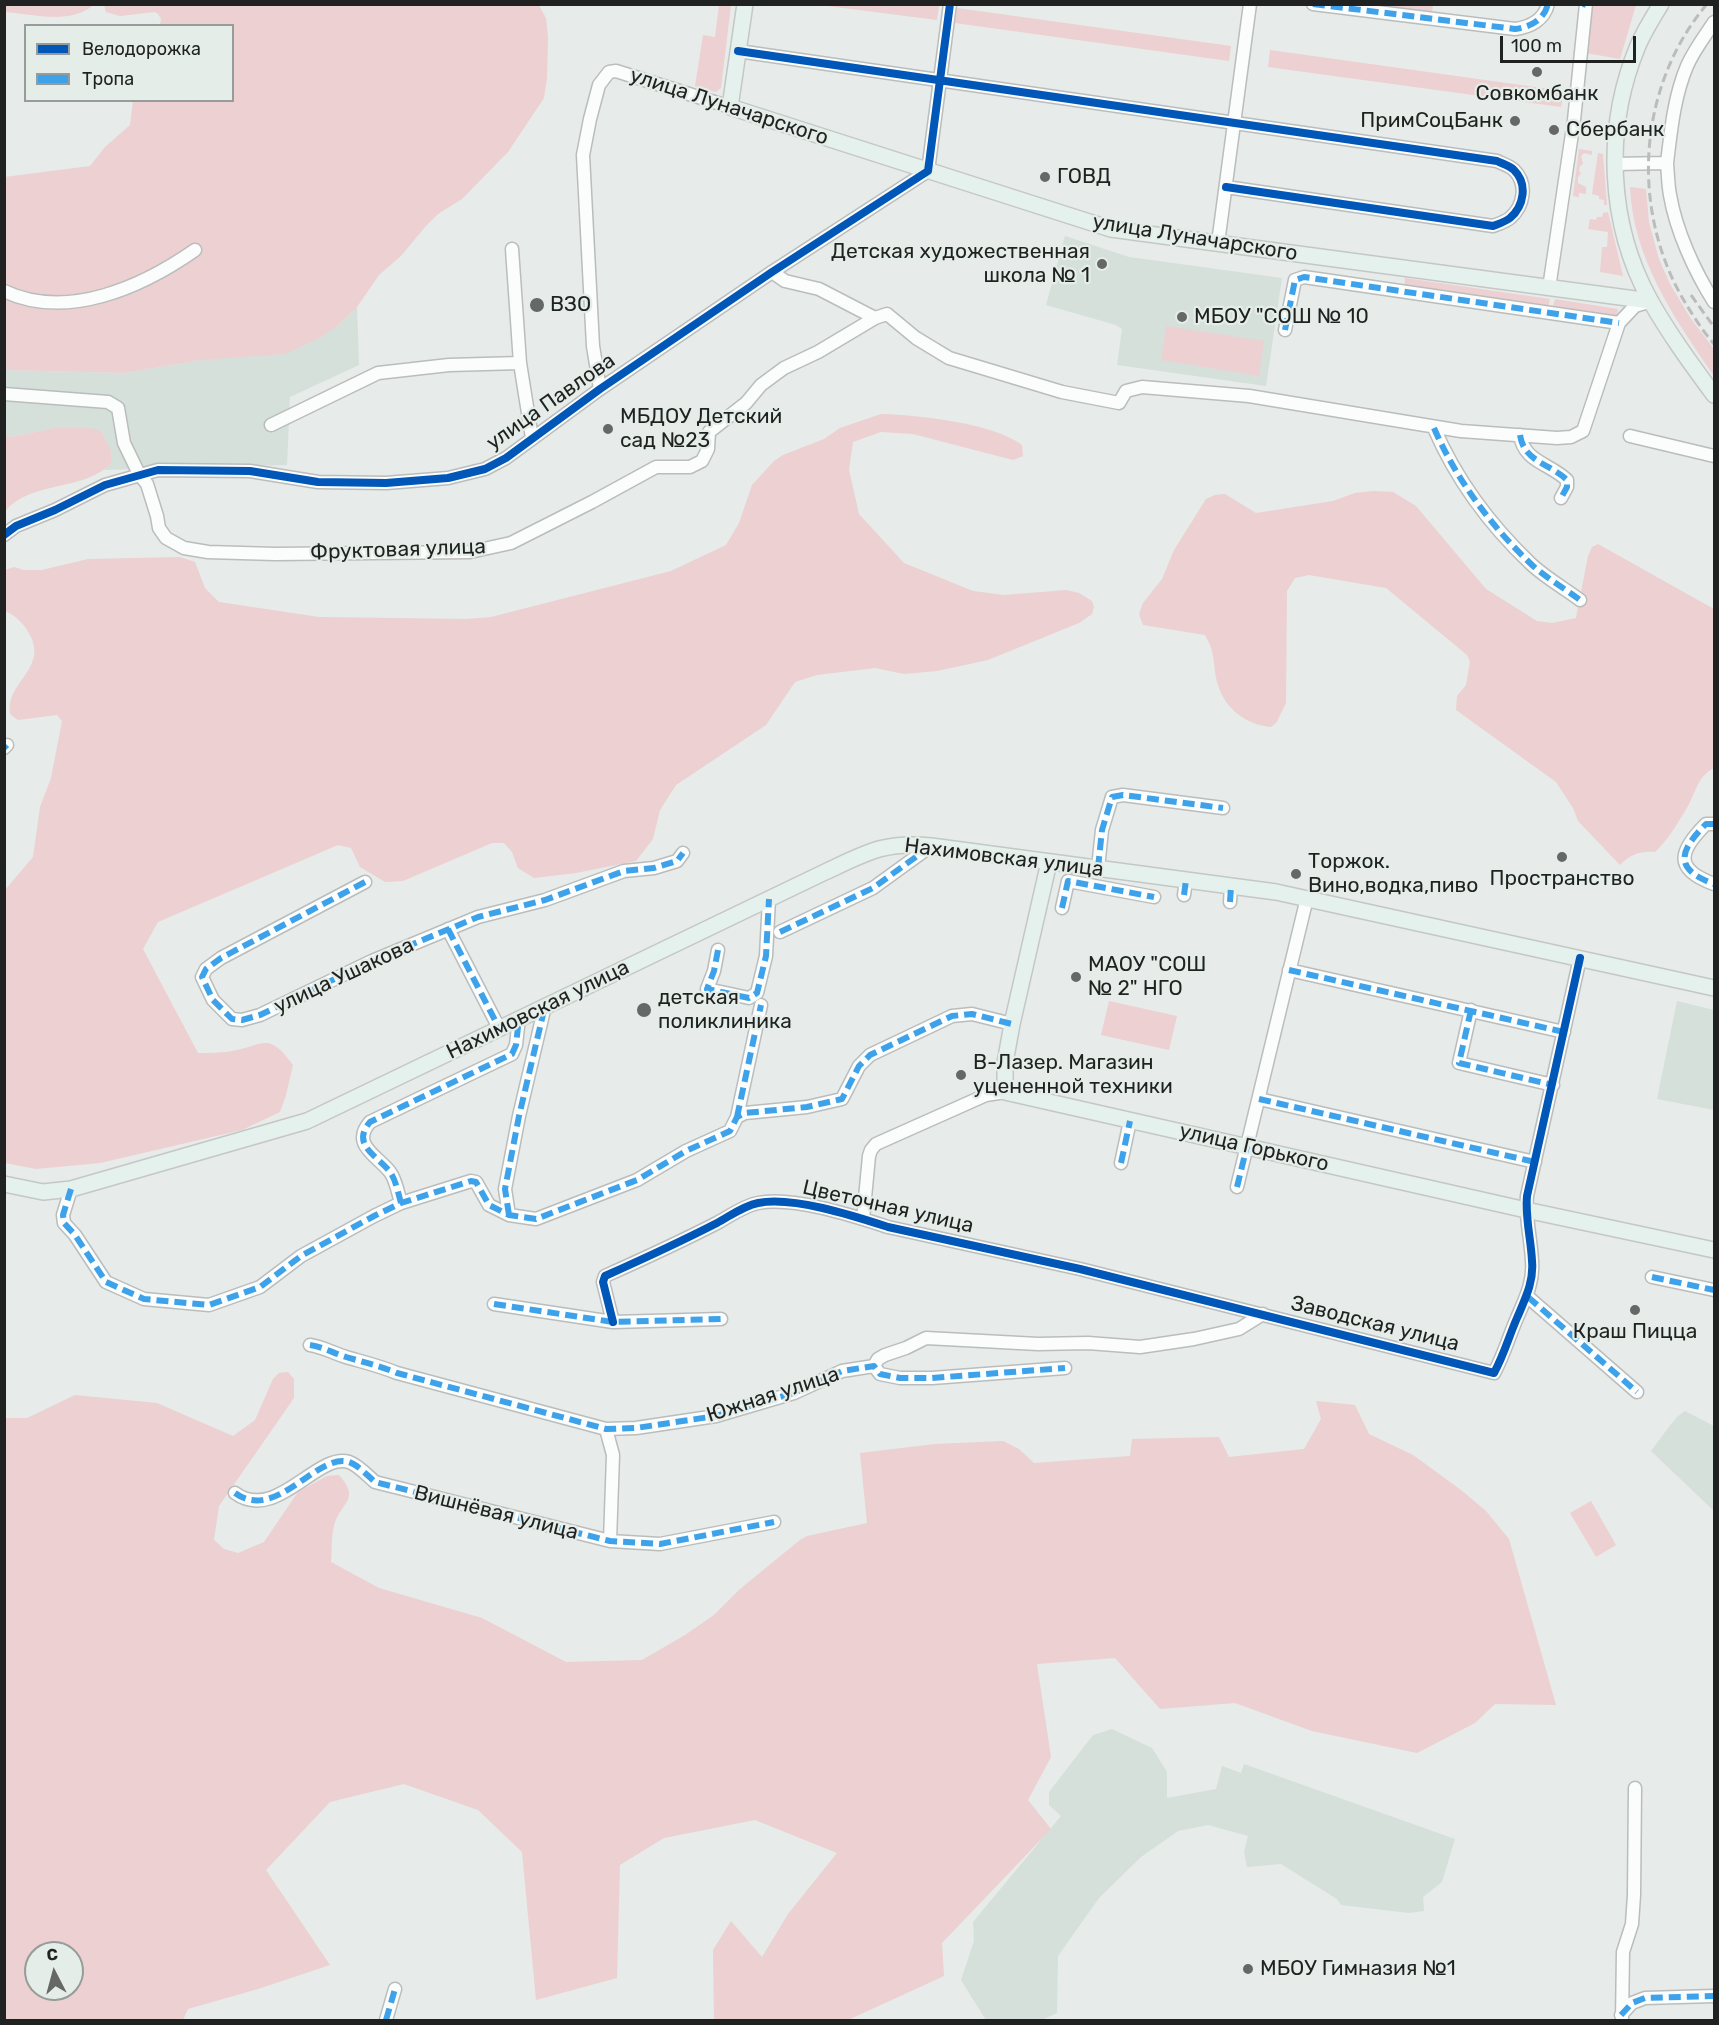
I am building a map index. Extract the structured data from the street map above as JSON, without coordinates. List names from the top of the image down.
{
  "streets": {
    "main road": ["улица Луначарского", "Нахимовская улица", "улица Горького"],
    "street": [
      "улица Павлова",
      "Фруктовая улица",
      "улица Ушакова",
      "Цветочная улица",
      "Заводская улица",
      "Южная улица",
      "Вишнёвая улица"
    ]
  },
  "crossings": [
    ["улица Луначарского", "улица Павлова"],
    ["улица Павлова", "Фруктовая улица"],
    ["Нахимовская улица", "Заводская улица"],
    ["улица Горького", "Цветочная улица"],
    ["улица Горького", "Заводская улица"],
    ["Цветочная улица", "Заводская улица"]
  ],
  "places": [
    "Совкомбанк",
    "ПримСоцБанк",
    "Сбербанк",
    "ГОВД",
    "Детская художественная школа № 1",
    "ВЗО",
    "МБОУ \"СОШ № 10",
    "МБДОУ Детский сад №23",
    "Пространство",
    "Торжок. Вино,водка,пиво",
    "МАОУ \"СОШ № 2\" НГО",
    "детская поликлиника",
    "В-Лазер. Магазин уцененной техники",
    "Краш Пицца",
    "МБОУ Гимназия №1"
  ],
  "legend": ["Велодорожка", "Тропа"],
  "scale_bar": "100 m",
  "north": "top"
}
